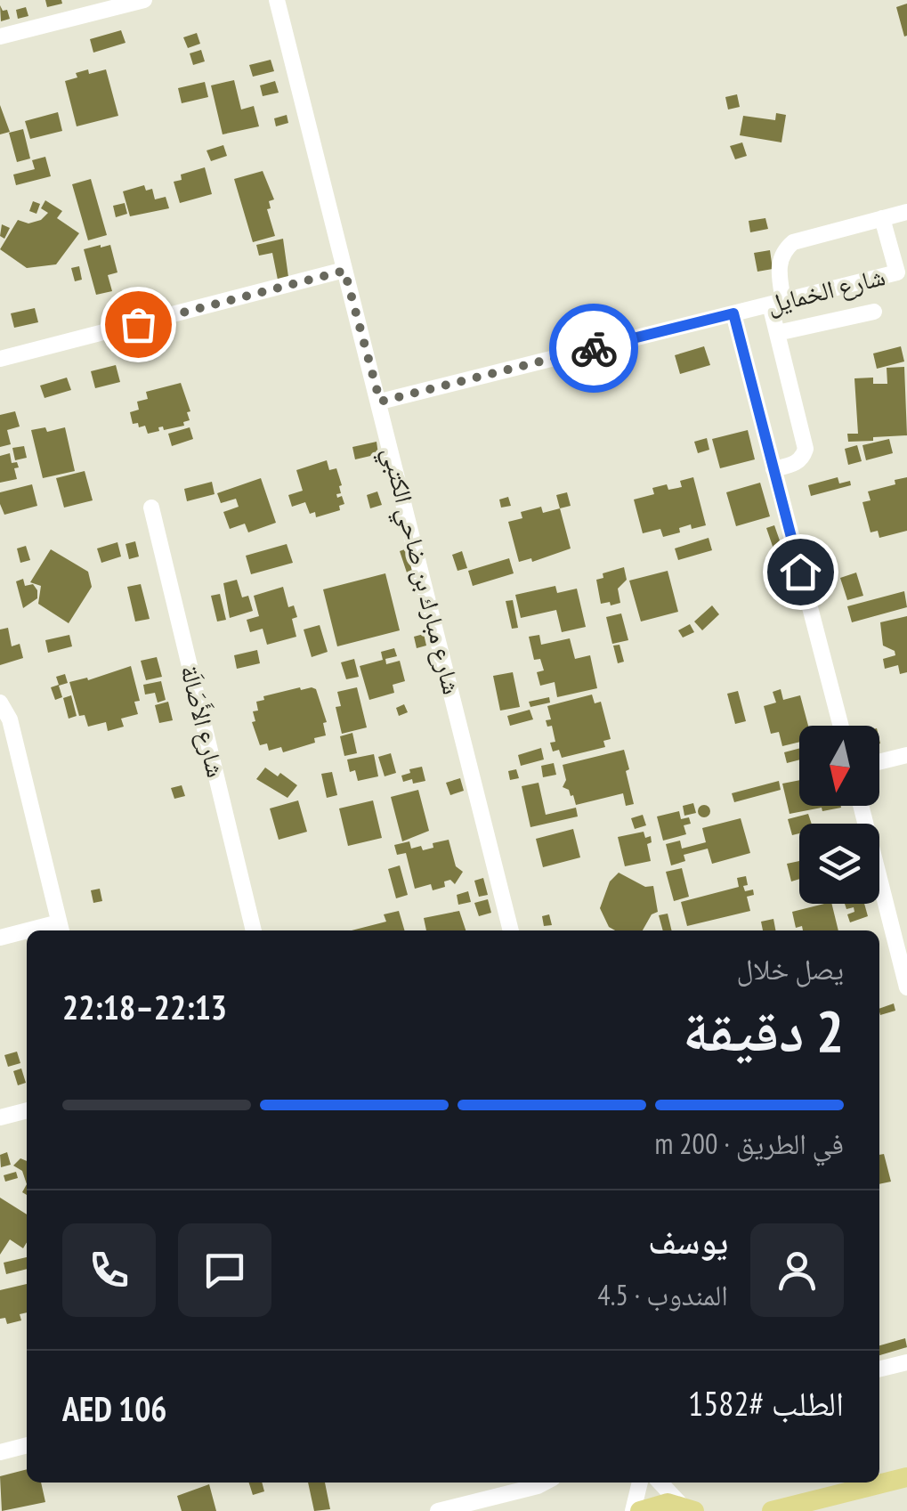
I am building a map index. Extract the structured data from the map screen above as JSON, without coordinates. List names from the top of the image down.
{
  "streets": {
    "street": ["شارع الخمايل", "شارع مبارك بن ضاحي الكتبي", "شارع الأَصَالَة"]
  },
  "crossings": [
    ["شارع الخمايل", "شارع مبارك بن ضاحي الكتبي"]
  ],
  "north": "bottom",
  "page": {
    "heading": ["2 دقيقة", "يصل خلال", "22:13–22:18"],
    "panel": [
      "يوسف",
      "المندوب · 4.5",
      "الطلب #1582",
      "AED 106"
    ],
    "bar": "في الطريق · 200 m"
  }
}
